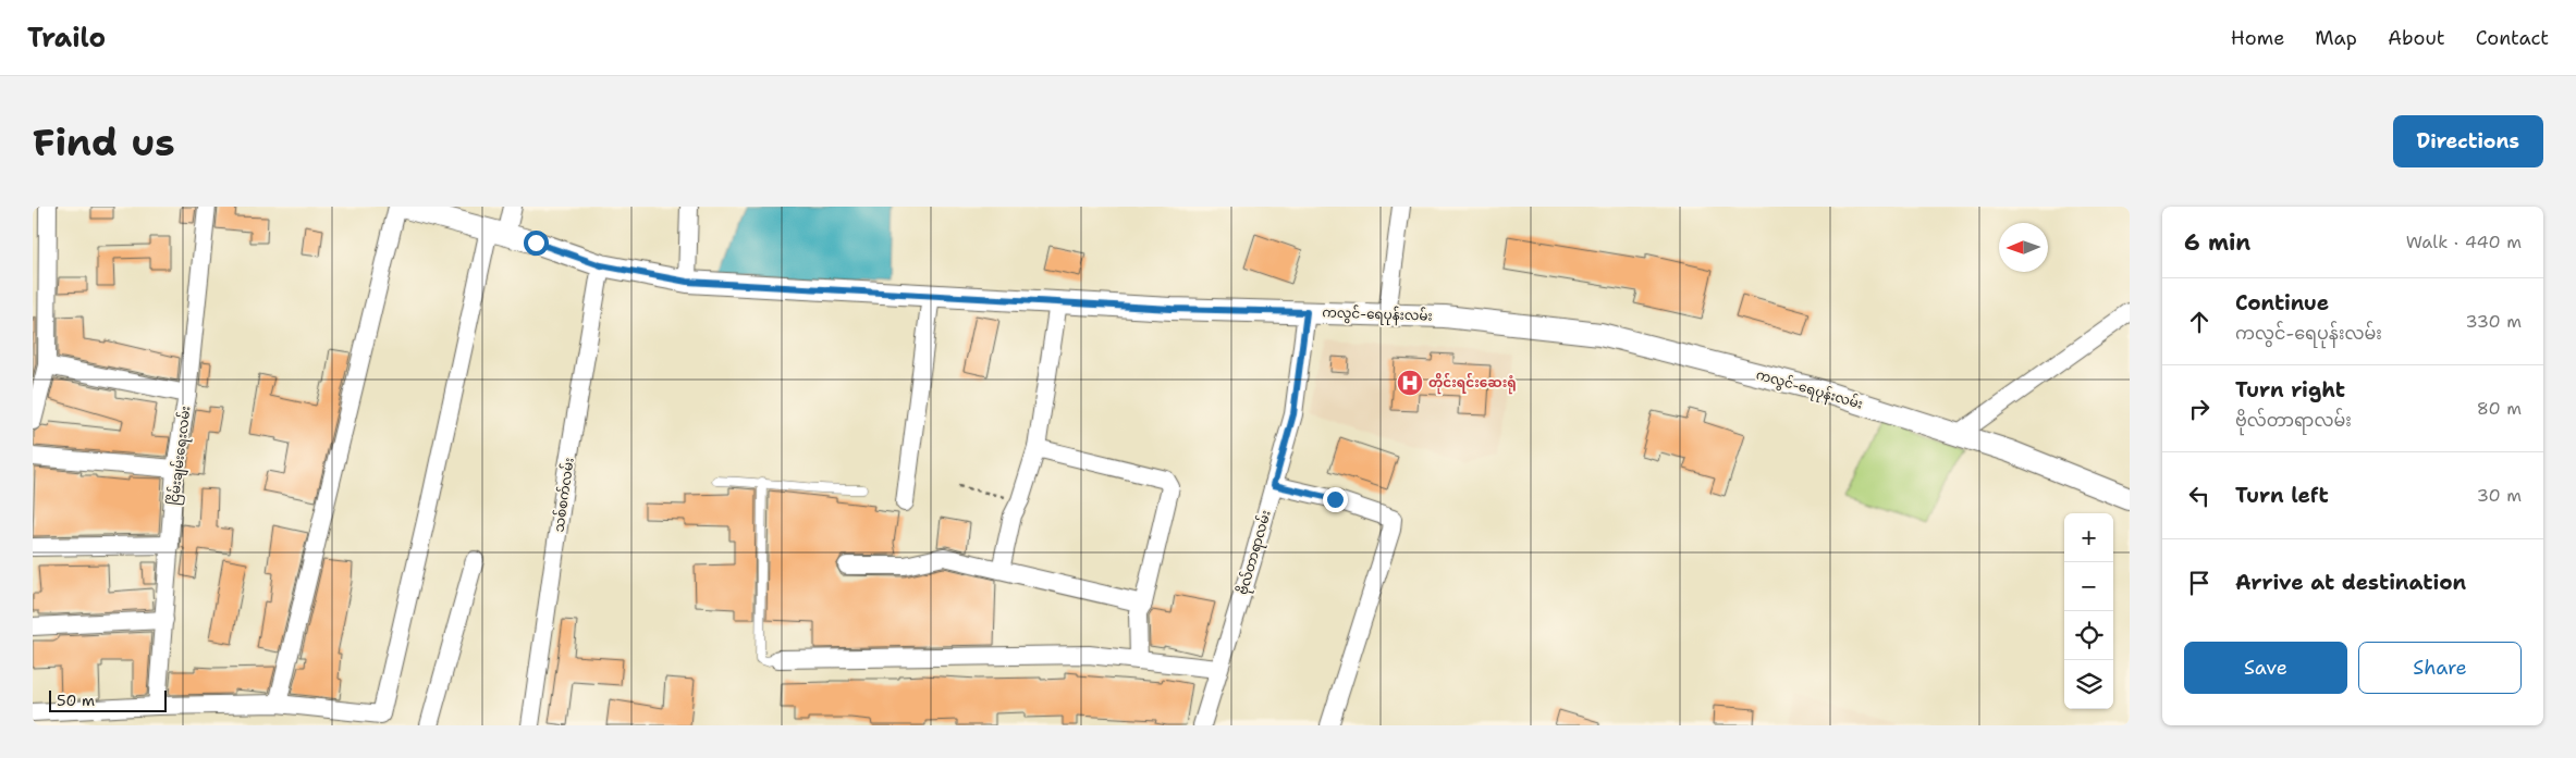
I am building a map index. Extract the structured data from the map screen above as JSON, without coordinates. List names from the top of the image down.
{
  "streets": {
    "street": [
      "ကလွင်-ရေပုန်းလမ်း",
      "ငြိမ်းချမ်းရေးလမ်း",
      "သစ်စက်လမ်း",
      "ဗိုလ်တာရာလမ်း"
    ]
  },
  "crossings": [
    ["ကလွင်-ရေပုန်းလမ်း", "သစ်စက်လမ်း"],
    ["ကလွင်-ရေပုန်းလမ်း", "ဗိုလ်တာရာလမ်း"]
  ],
  "places": {
    "hospital": ["တိုင်းရင်းဆေးရုံ"]
  },
  "scale_bar": "50 m",
  "north": "left",
  "page": {
    "header": "Trailo",
    "nav": [
      "Home",
      "Map",
      "About",
      "Contact"
    ],
    "buttons": [
      "Directions",
      ["Save", "Share"]
    ],
    "title": "Find us",
    "heading": ["6 min", "Walk · 440 m"],
    "list": [
      ["Continue", "ကလွင်-ရေပုန်းလမ်း", "330 m"],
      ["Turn right", "ဗိုလ်တာရာလမ်း", "80 m"],
      ["Turn left", "30 m"],
      "Arrive at destination"
    ],
    "map_buttons": ["+", "−"],
    "scale": "50 m"
  }
}
